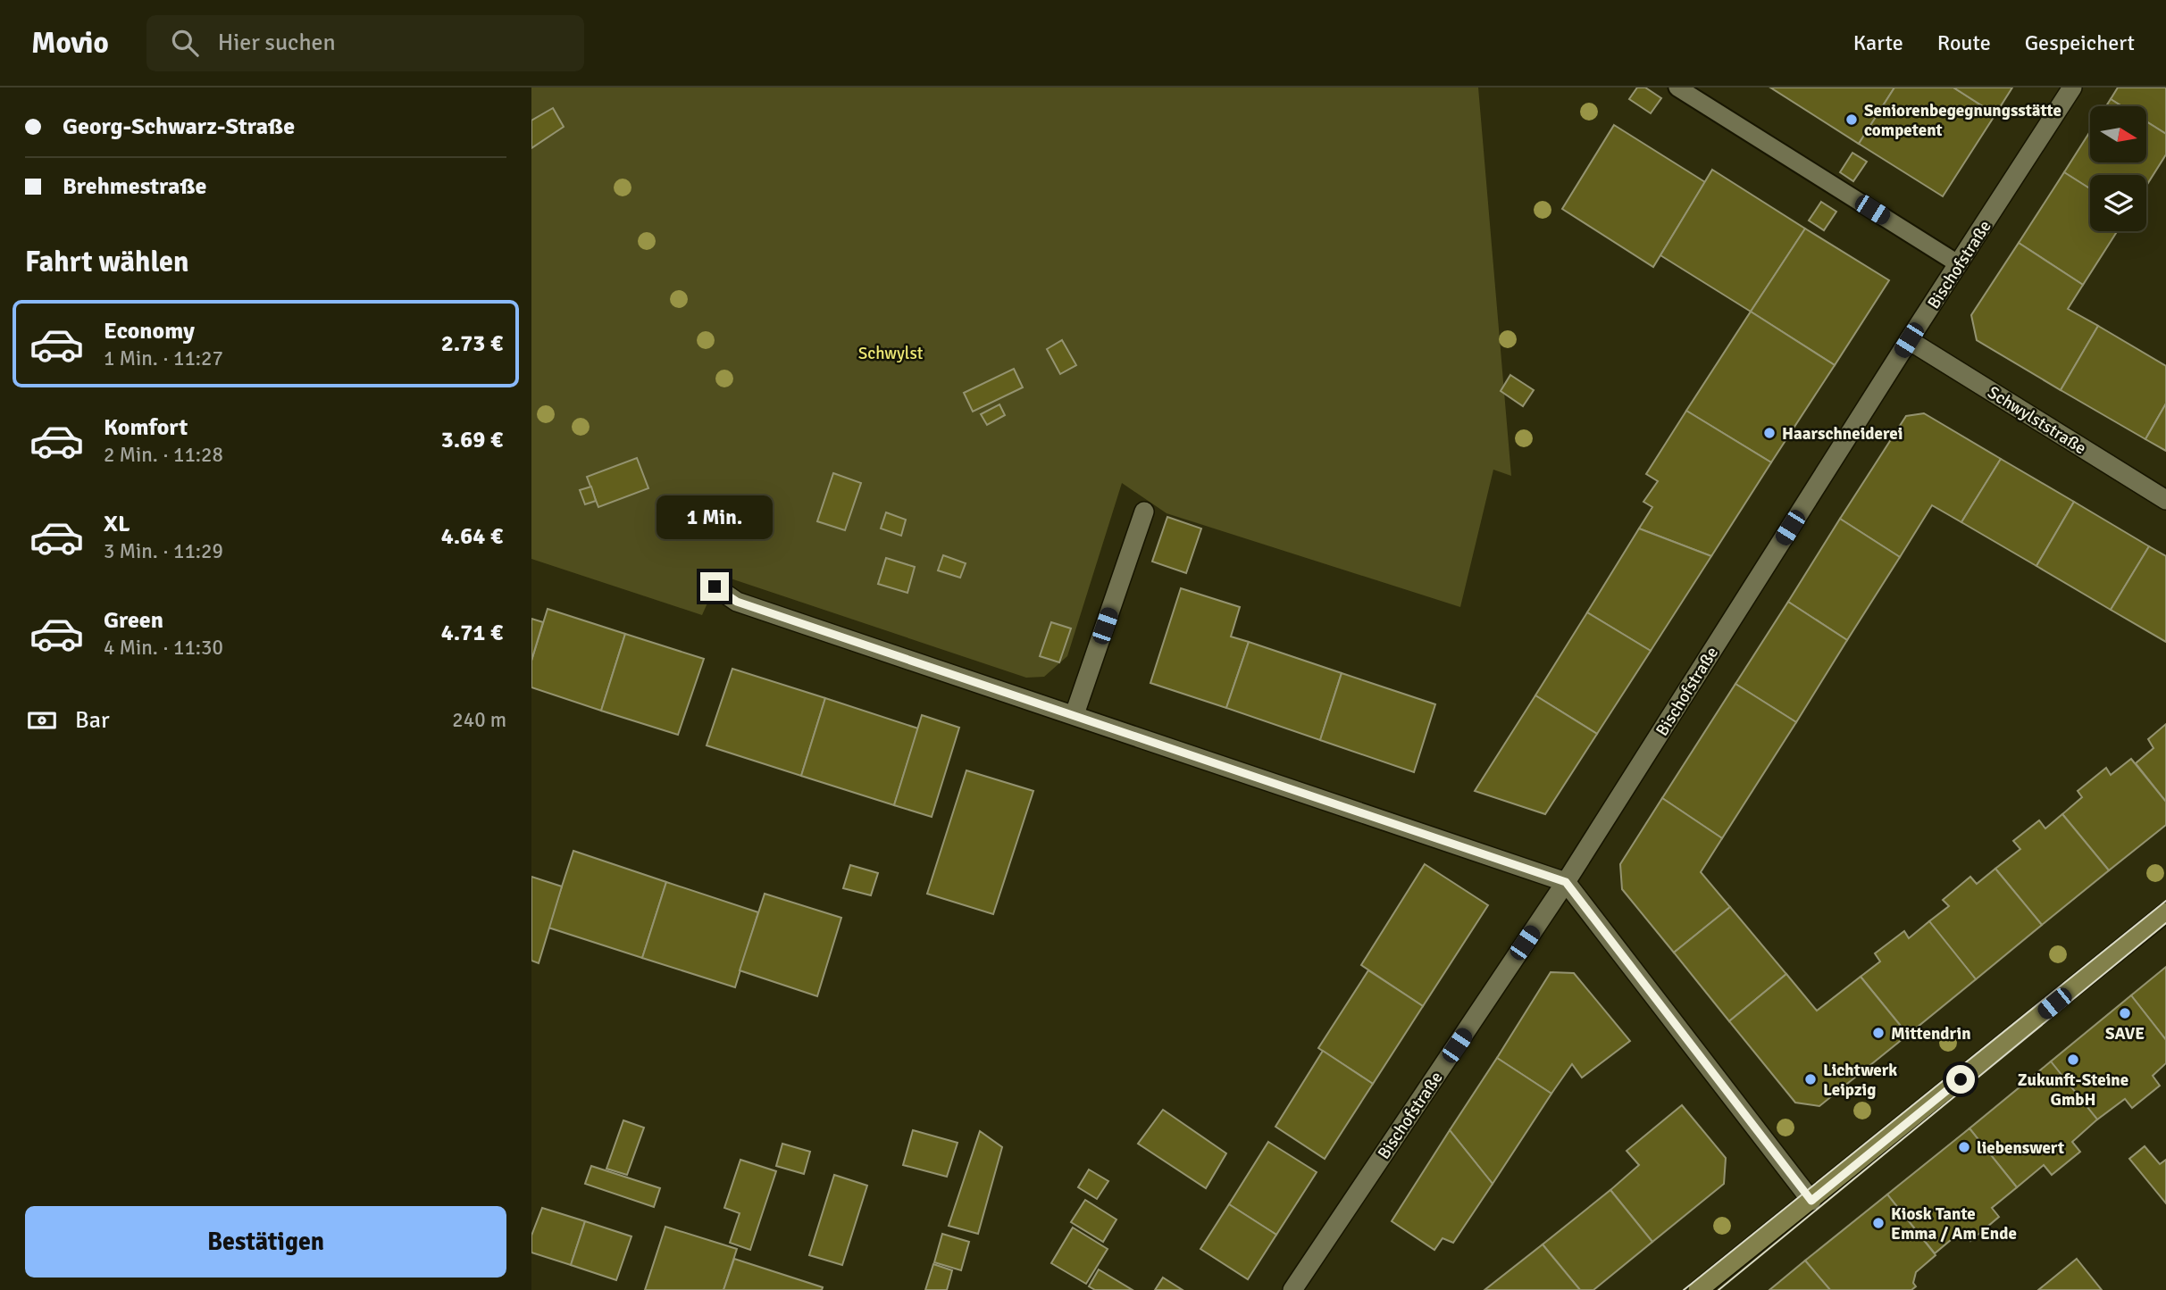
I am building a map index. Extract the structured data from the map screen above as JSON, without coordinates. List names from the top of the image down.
{
  "streets": {
    "street": ["Bischofstraße", "Schwylststraße"]
  },
  "crossings": [
    ["Bischofstraße", "Schwylststraße"]
  ],
  "parks": ["Schwylst"],
  "places": [
    "Seniorenbegegnungsstätte competent",
    "Haarschneiderei",
    "SAVE",
    "Mittendrin",
    "Zukunft-Steine GmbH",
    "Lichtwerk Leipzig",
    "liebenswert",
    "Kiosk Tante Emma / Am Ende"
  ],
  "north": "right",
  "page": {
    "header": "Movio",
    "search": "Hier suchen",
    "nav": ["Karte", "Route", "Gespeichert"],
    "banner": ["Georg-Schwarz-Straße", "Brehmestraße"],
    "heading": "Fahrt wählen",
    "list": [
      {
        "name": "Economy",
        "note": "1 Min. · 11:27",
        "value": "2.73 €"
      },
      {
        "name": "Komfort",
        "note": "2 Min. · 11:28",
        "value": "3.69 €"
      },
      {
        "name": "XL",
        "note": "3 Min. · 11:29",
        "value": "4.64 €"
      },
      {
        "name": "Green",
        "note": "4 Min. · 11:30",
        "value": "4.71 €"
      }
    ],
    "bubble": "1 Min.",
    "pay": ["Bar", "240 m"],
    "buttons": "Bestätigen"
  }
}
